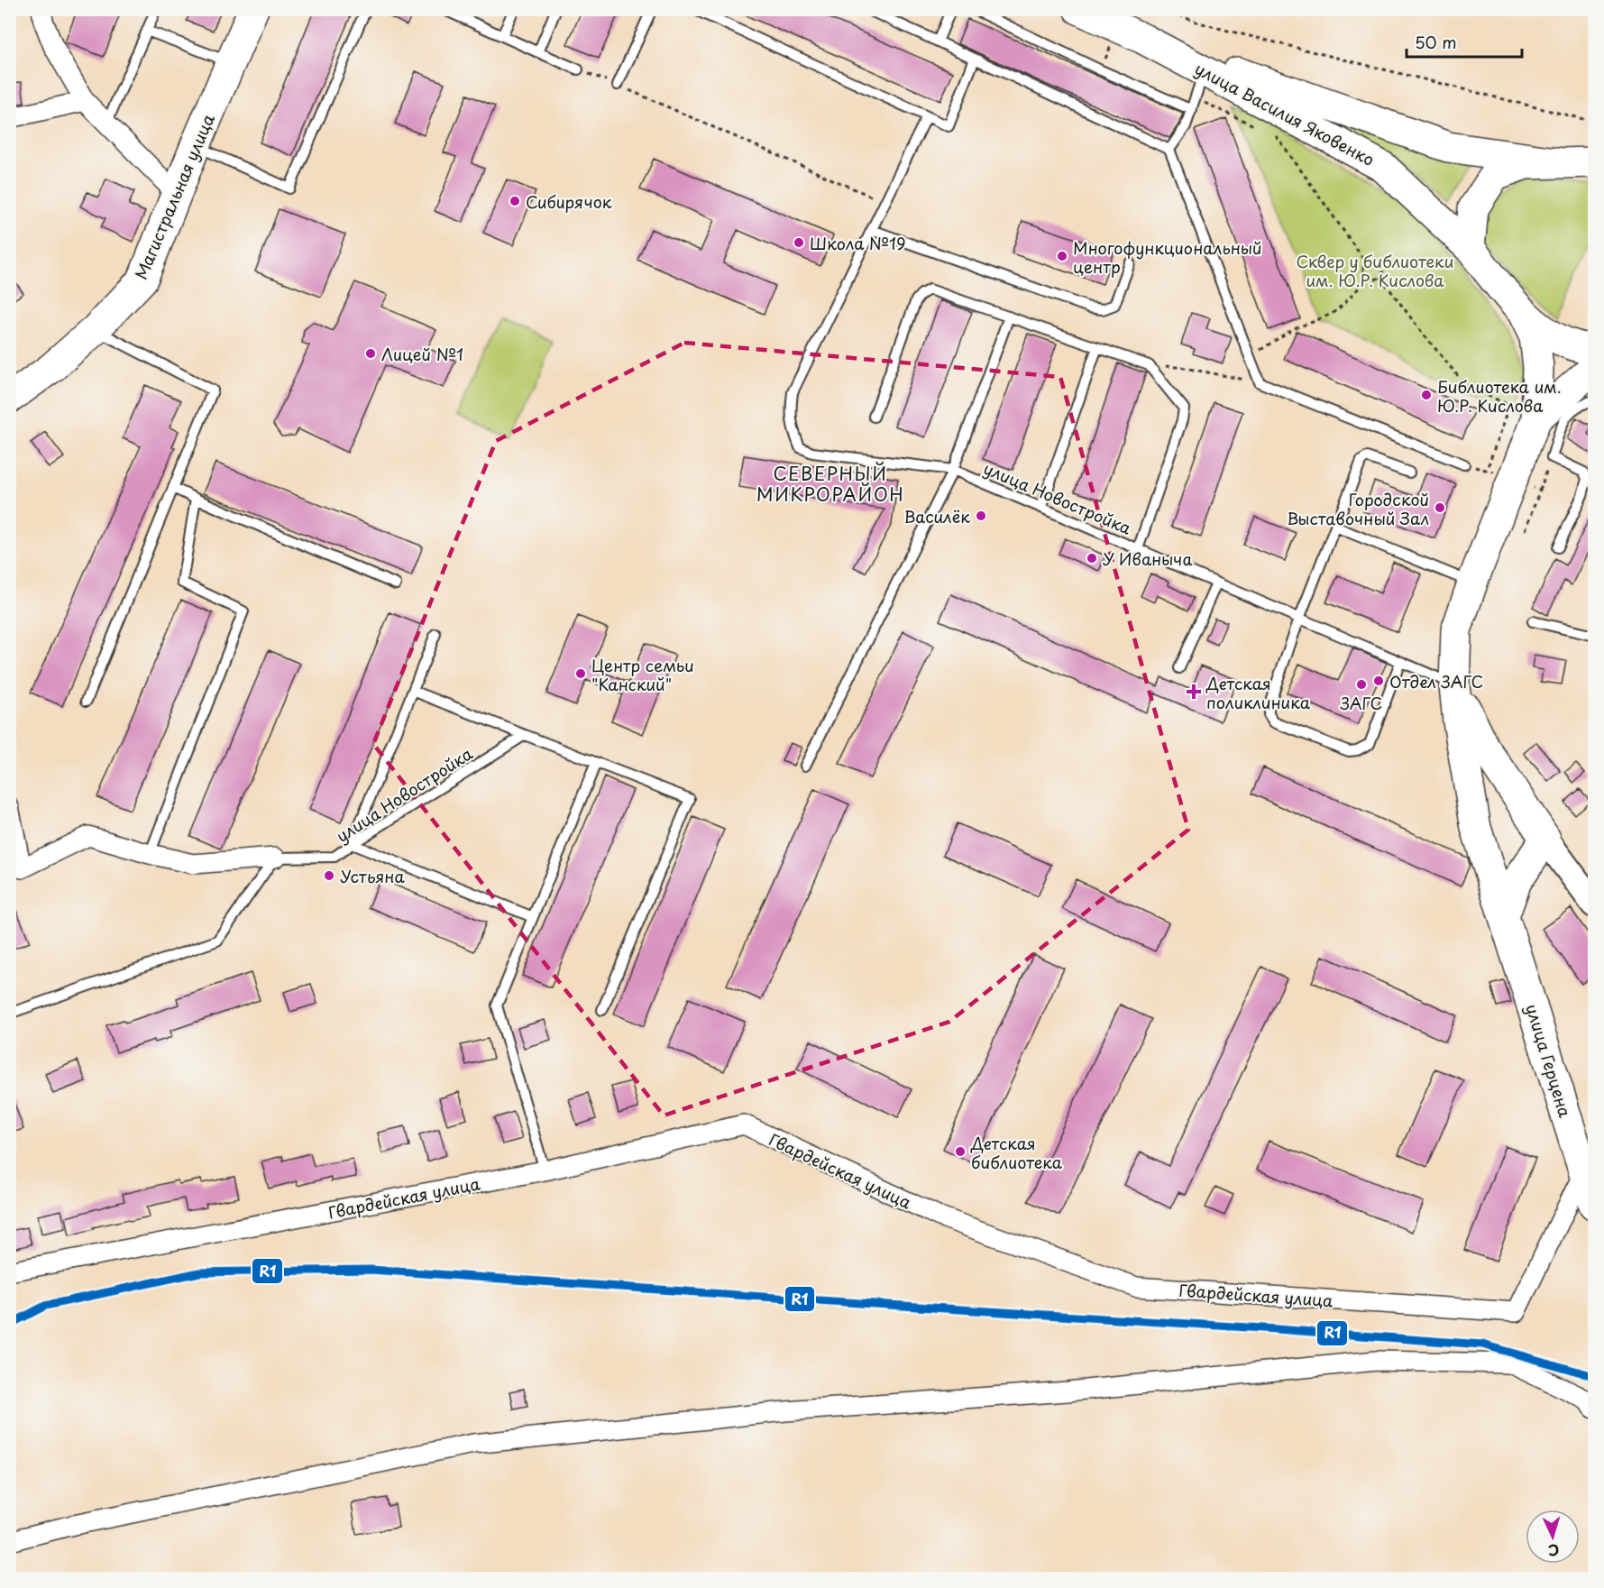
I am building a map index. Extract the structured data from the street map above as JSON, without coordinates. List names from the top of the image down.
{
  "streets": {
    "main road": ["улица Василия Яковенко", "Магистральная улица", "улица Герцена"],
    "street": ["Гвардейская улица"],
    "lane": ["улица Новостройка"]
  },
  "crossings": [
    ["улица Новостройка", "улица Герцена"],
    ["улица Герцена", "Гвардейская улица"]
  ],
  "districts": ["СЕВЕРНЫЙ МИКРОРАЙОН"],
  "parks": ["Сквер у библиотеки им. Ю.Р. Кислова"],
  "places": {
    "other": [
      "Сибирячок",
      "Школа №19",
      "Многофункциональный центр",
      "Лицей №1",
      "Библиотека им. Ю.Р. Кислова",
      "Городской Выставочный Зал",
      "Василёк",
      "У Иваныча",
      "Центр семьи \"Канский\"",
      "Отдел ЗАГС",
      "ЗАГС",
      "Устьяна",
      "Детская библиотека"
    ],
    "health": ["Детская поликлиника"]
  },
  "lines": ["transit line R1"],
  "scale_bar": "50 m",
  "north": "bottom"
}
